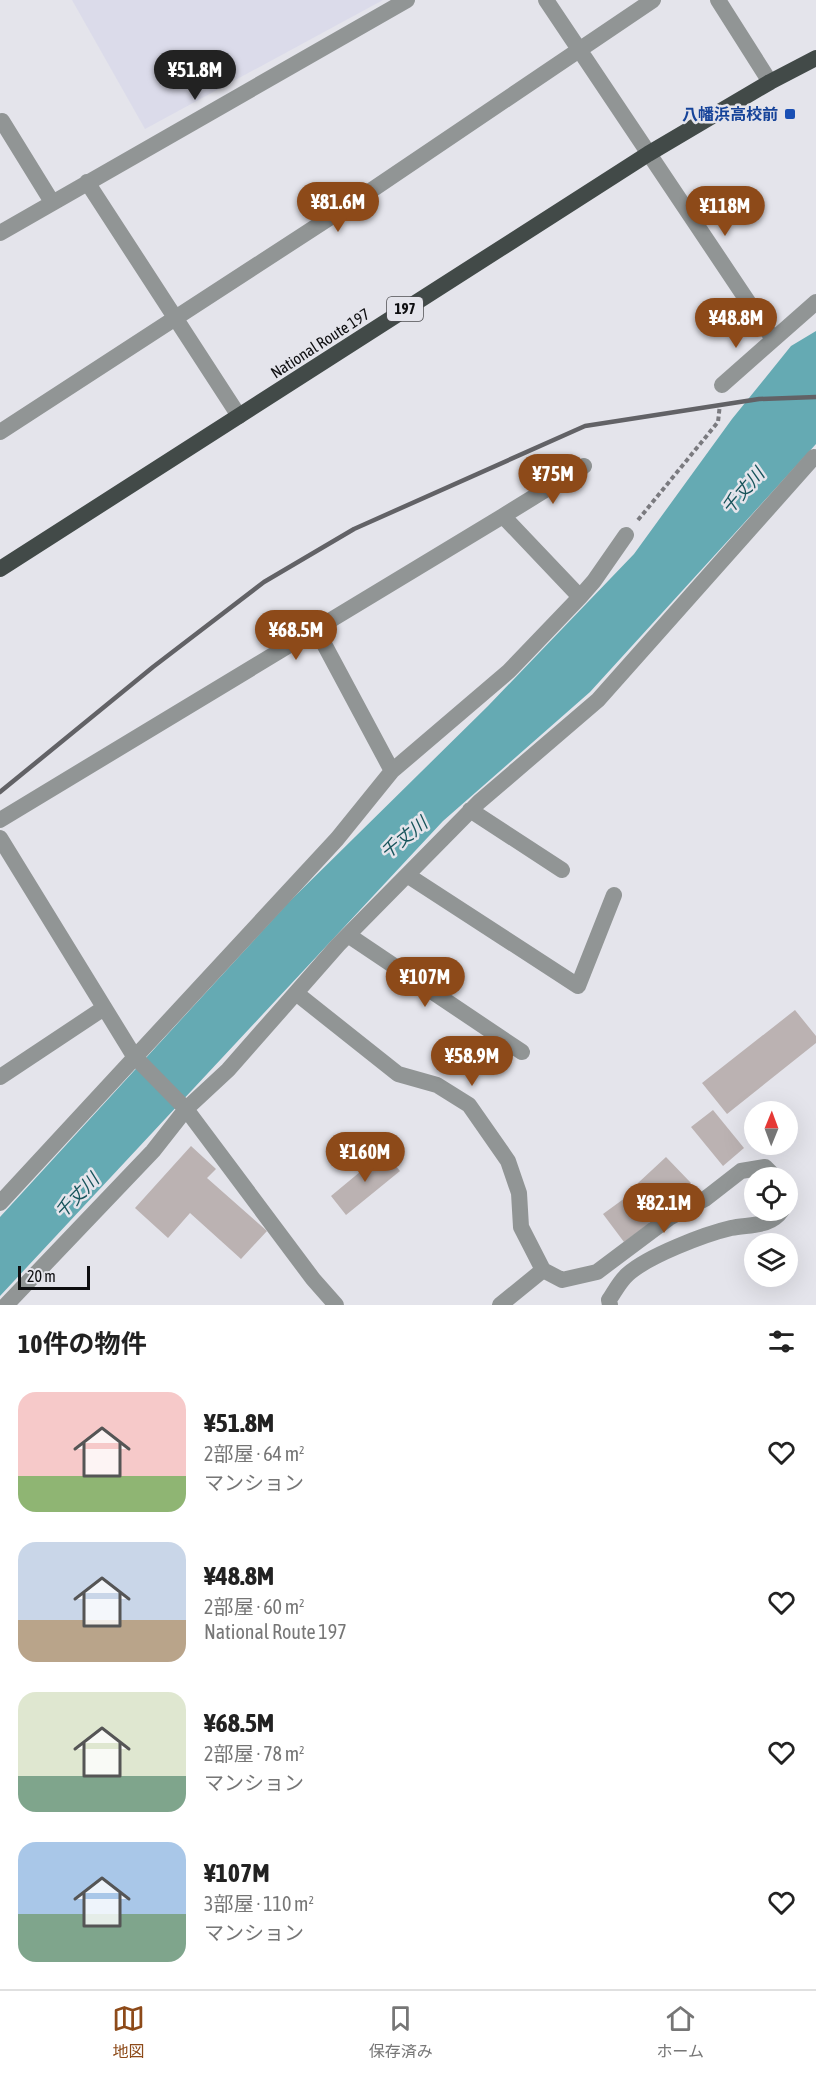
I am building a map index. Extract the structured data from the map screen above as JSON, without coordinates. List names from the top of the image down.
{
  "streets": {
    "highway": ["197", "National Route 197"]
  },
  "water": ["千丈川"],
  "places": {
    "transit": ["八幡浜高校前"]
  },
  "scale_bar": "20 m",
  "north": "top",
  "page": {
    "price": [
      "¥51.8M",
      "¥81.6M",
      "¥118M",
      "¥48.8M",
      "¥75M",
      "¥68.5M",
      "¥107M",
      "¥58.9M",
      "¥160M",
      "¥82.1M"
    ],
    "scale": "20 m",
    "heading": "10件の物件",
    "list": [
      {
        "name": "¥51.8M",
        "note": "2部屋 · 64 m² · マンション"
      },
      {
        "name": "¥48.8M",
        "note": "2部屋 · 60 m² · National Route 197"
      },
      {
        "name": "¥68.5M",
        "note": "2部屋 · 78 m² · マンション"
      },
      {
        "name": "¥107M",
        "note": "3部屋 · 110 m² · マンション"
      }
    ],
    "tabs": ["地図", "保存済み", "ホーム"]
  }
}
